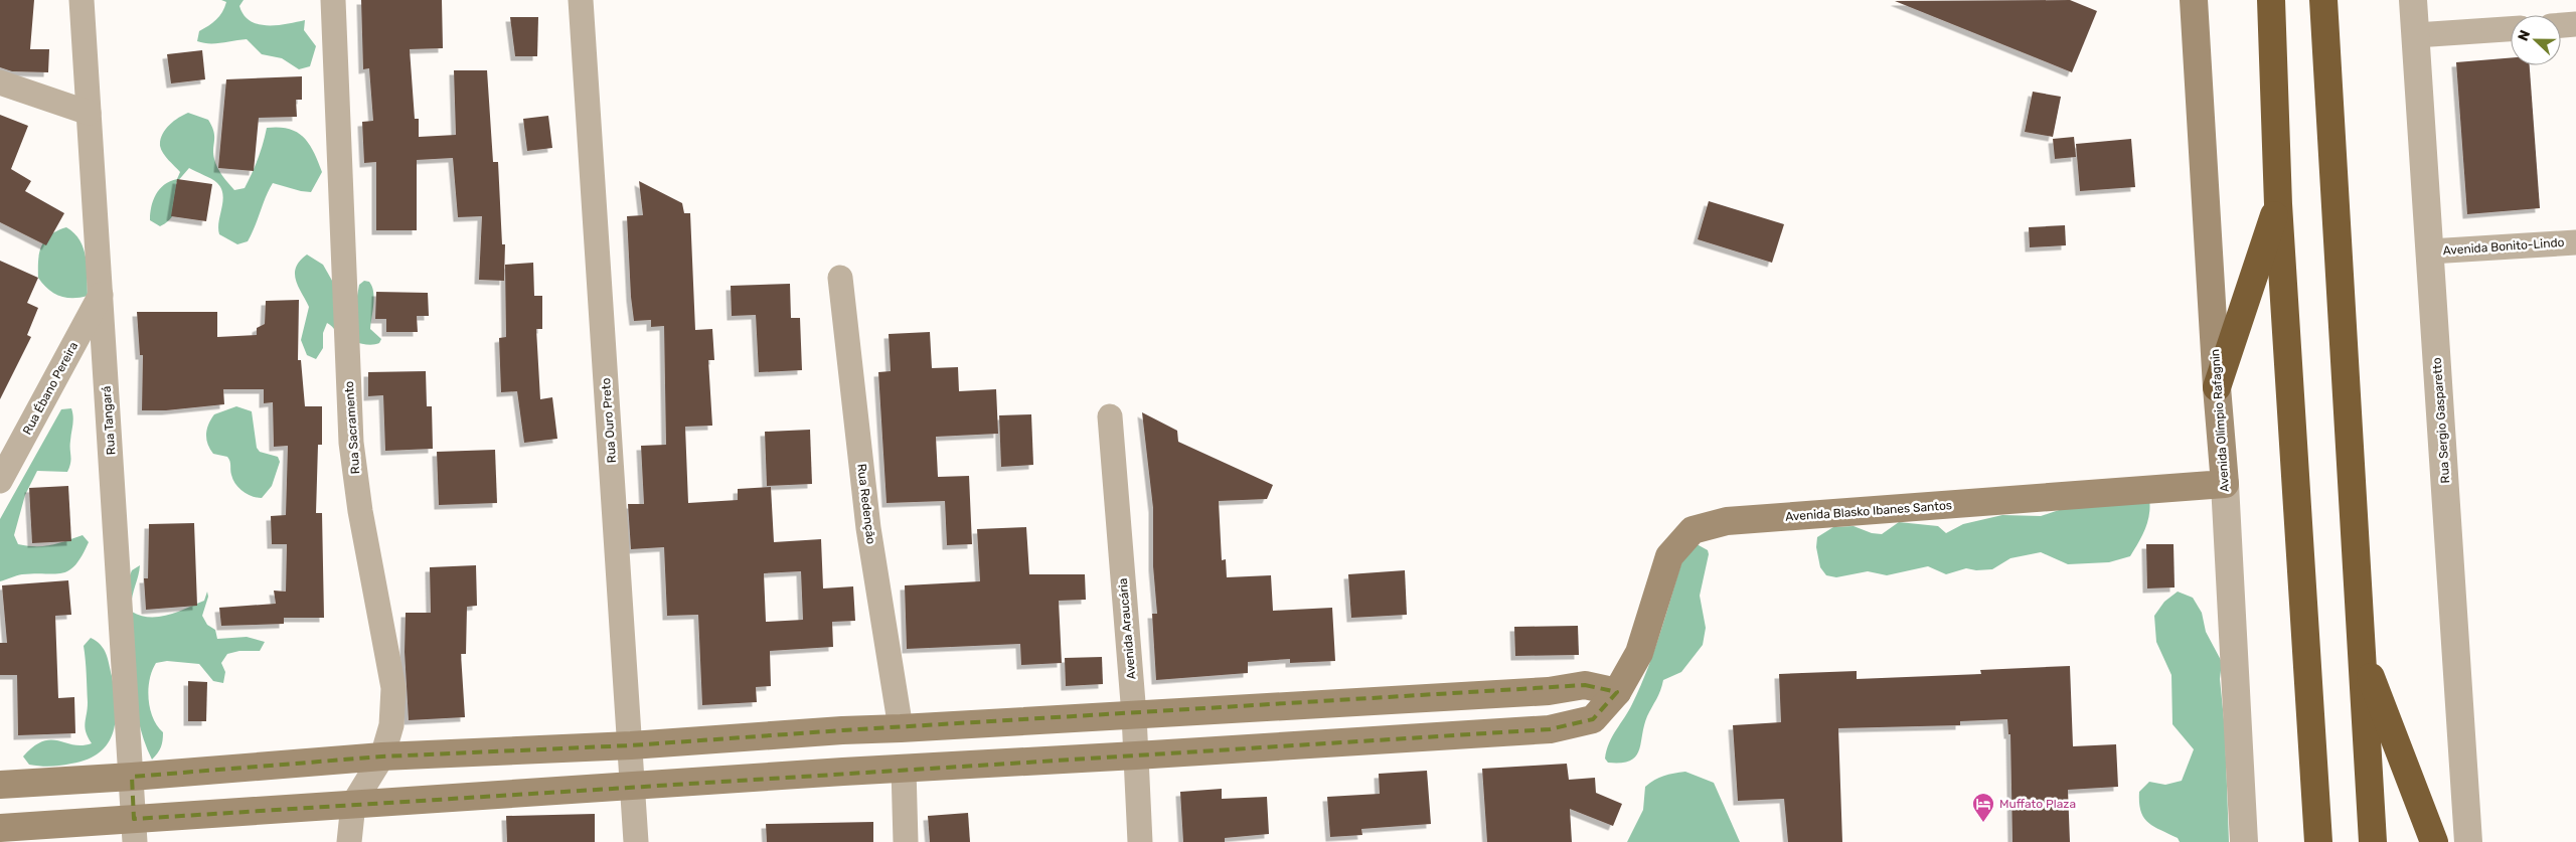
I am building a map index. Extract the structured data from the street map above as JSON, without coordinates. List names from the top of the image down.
{
  "streets": {
    "main road": ["Avenida Olímpio Rafagnin", "Avenida Blasko Ibanes Santos"],
    "street": [
      "Avenida Bonito-Lindo",
      "Rua Ébano Pereira",
      "Rua Tangará",
      "Rua Ouro Preto",
      "Rua Sergio Gasparetto",
      "Rua Sacramento",
      "Rua Redenção",
      "Avenida Araucária"
    ]
  },
  "crossings": [
    ["Avenida Bonito-Lindo", "Rua Sergio Gasparetto"],
    ["Rua Ébano Pereira", "Rua Tangará"],
    ["Rua Tangará", "Avenida Blasko Ibanes Santos"],
    ["Rua Ouro Preto", "Avenida Blasko Ibanes Santos"],
    ["Avenida Olímpio Rafagnin", "Avenida Blasko Ibanes Santos"],
    ["Rua Sacramento", "Avenida Blasko Ibanes Santos"],
    ["Avenida Blasko Ibanes Santos", "Avenida Araucária"]
  ],
  "places": {
    "hotel": ["Muffato Plaza"]
  },
  "north": "left"
}
